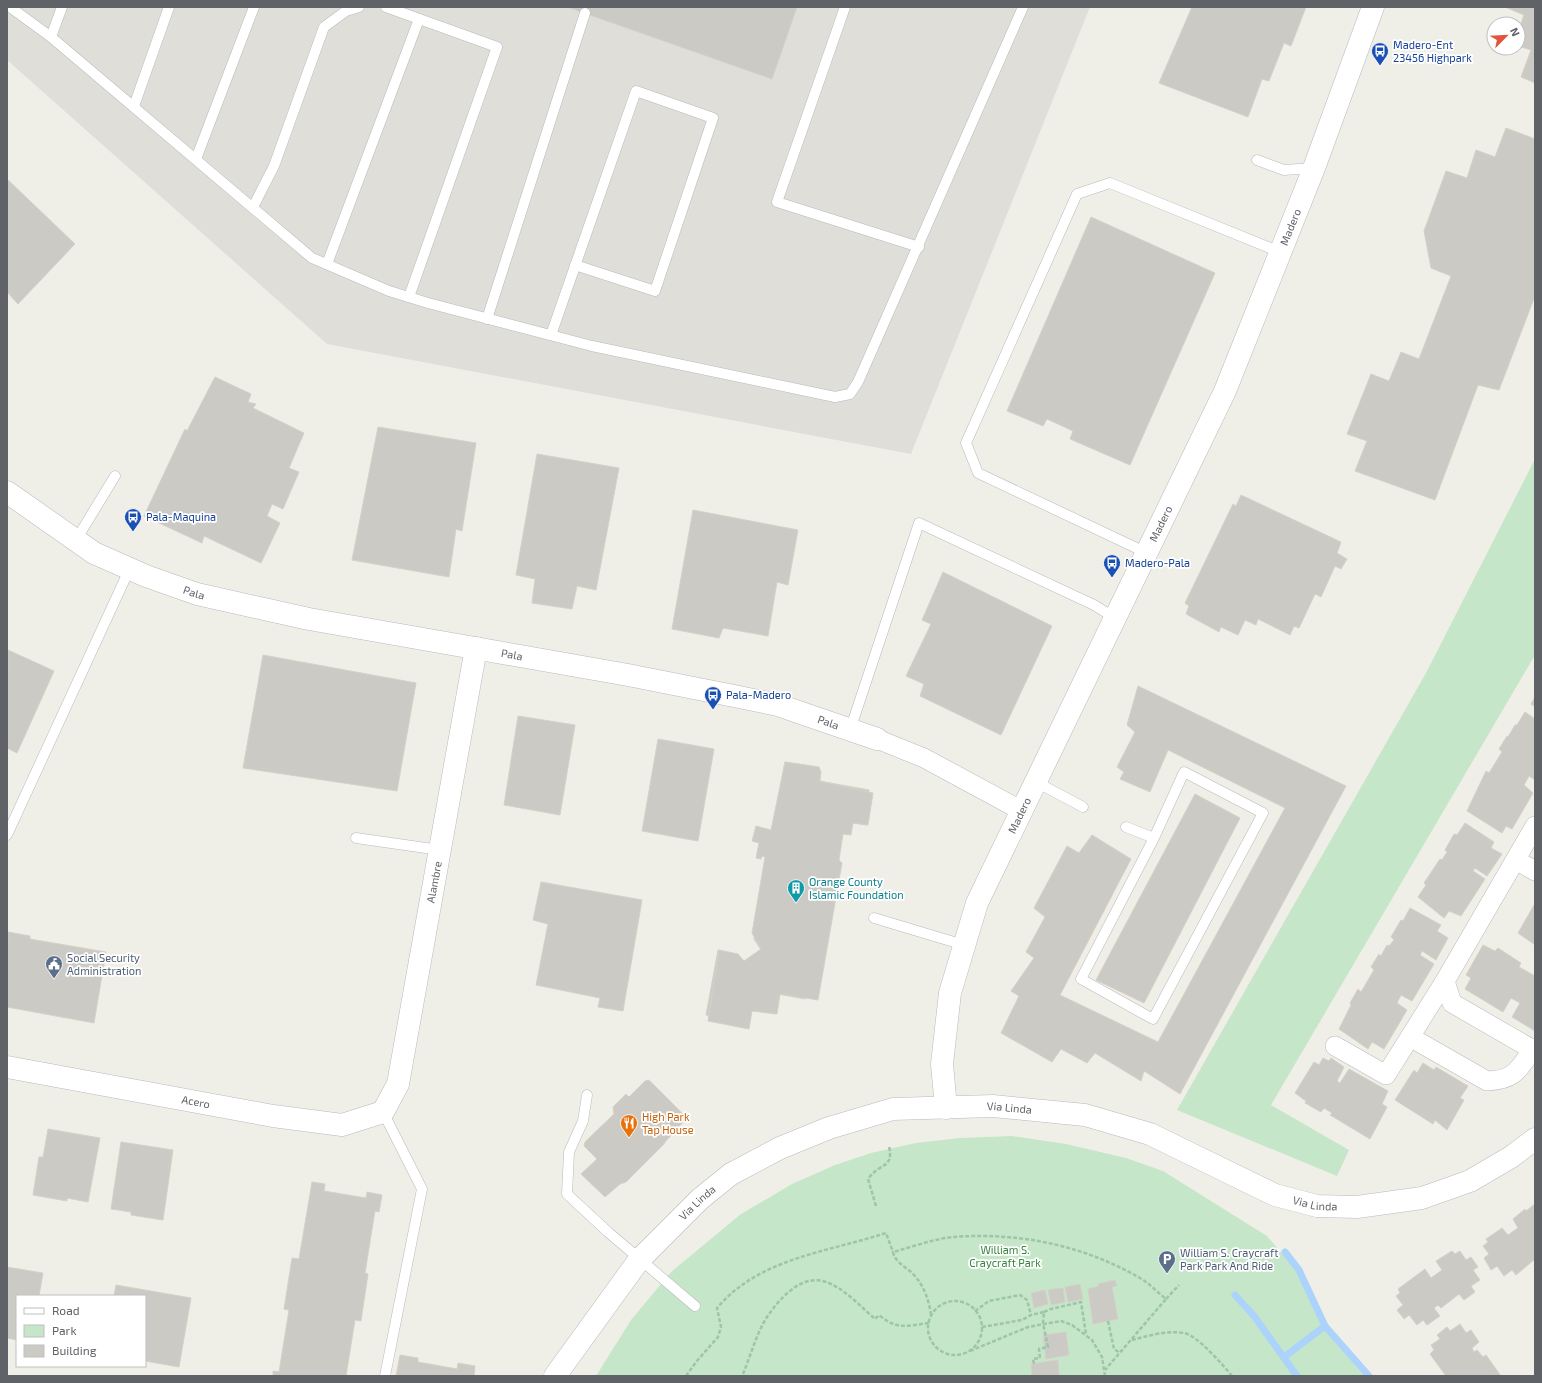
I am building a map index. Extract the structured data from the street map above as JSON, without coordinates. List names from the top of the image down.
{
  "streets": {
    "street": [
      "Madero",
      "Pala",
      "Alambre",
      "Acero",
      "Via Linda"
    ]
  },
  "crossings": [
    ["Madero", "Pala"],
    ["Madero", "Via Linda"],
    ["Pala", "Alambre"],
    ["Alambre", "Acero"]
  ],
  "parks": ["William S. Craycraft Park"],
  "places": {
    "bus stop": [
      "Madero-Ent 23456 Highpark",
      "Pala-Maquina",
      "Madero-Pala",
      "Pala-Madero"
    ],
    "building": ["Orange County Islamic Foundation"],
    "public building": ["Social Security Administration"],
    "restaurant": ["High Park Tap House"],
    "parking": ["William S. Craycraft Park Park And Ride"]
  },
  "legend": ["Road", "Park", "Building"],
  "north": "top right"
}
